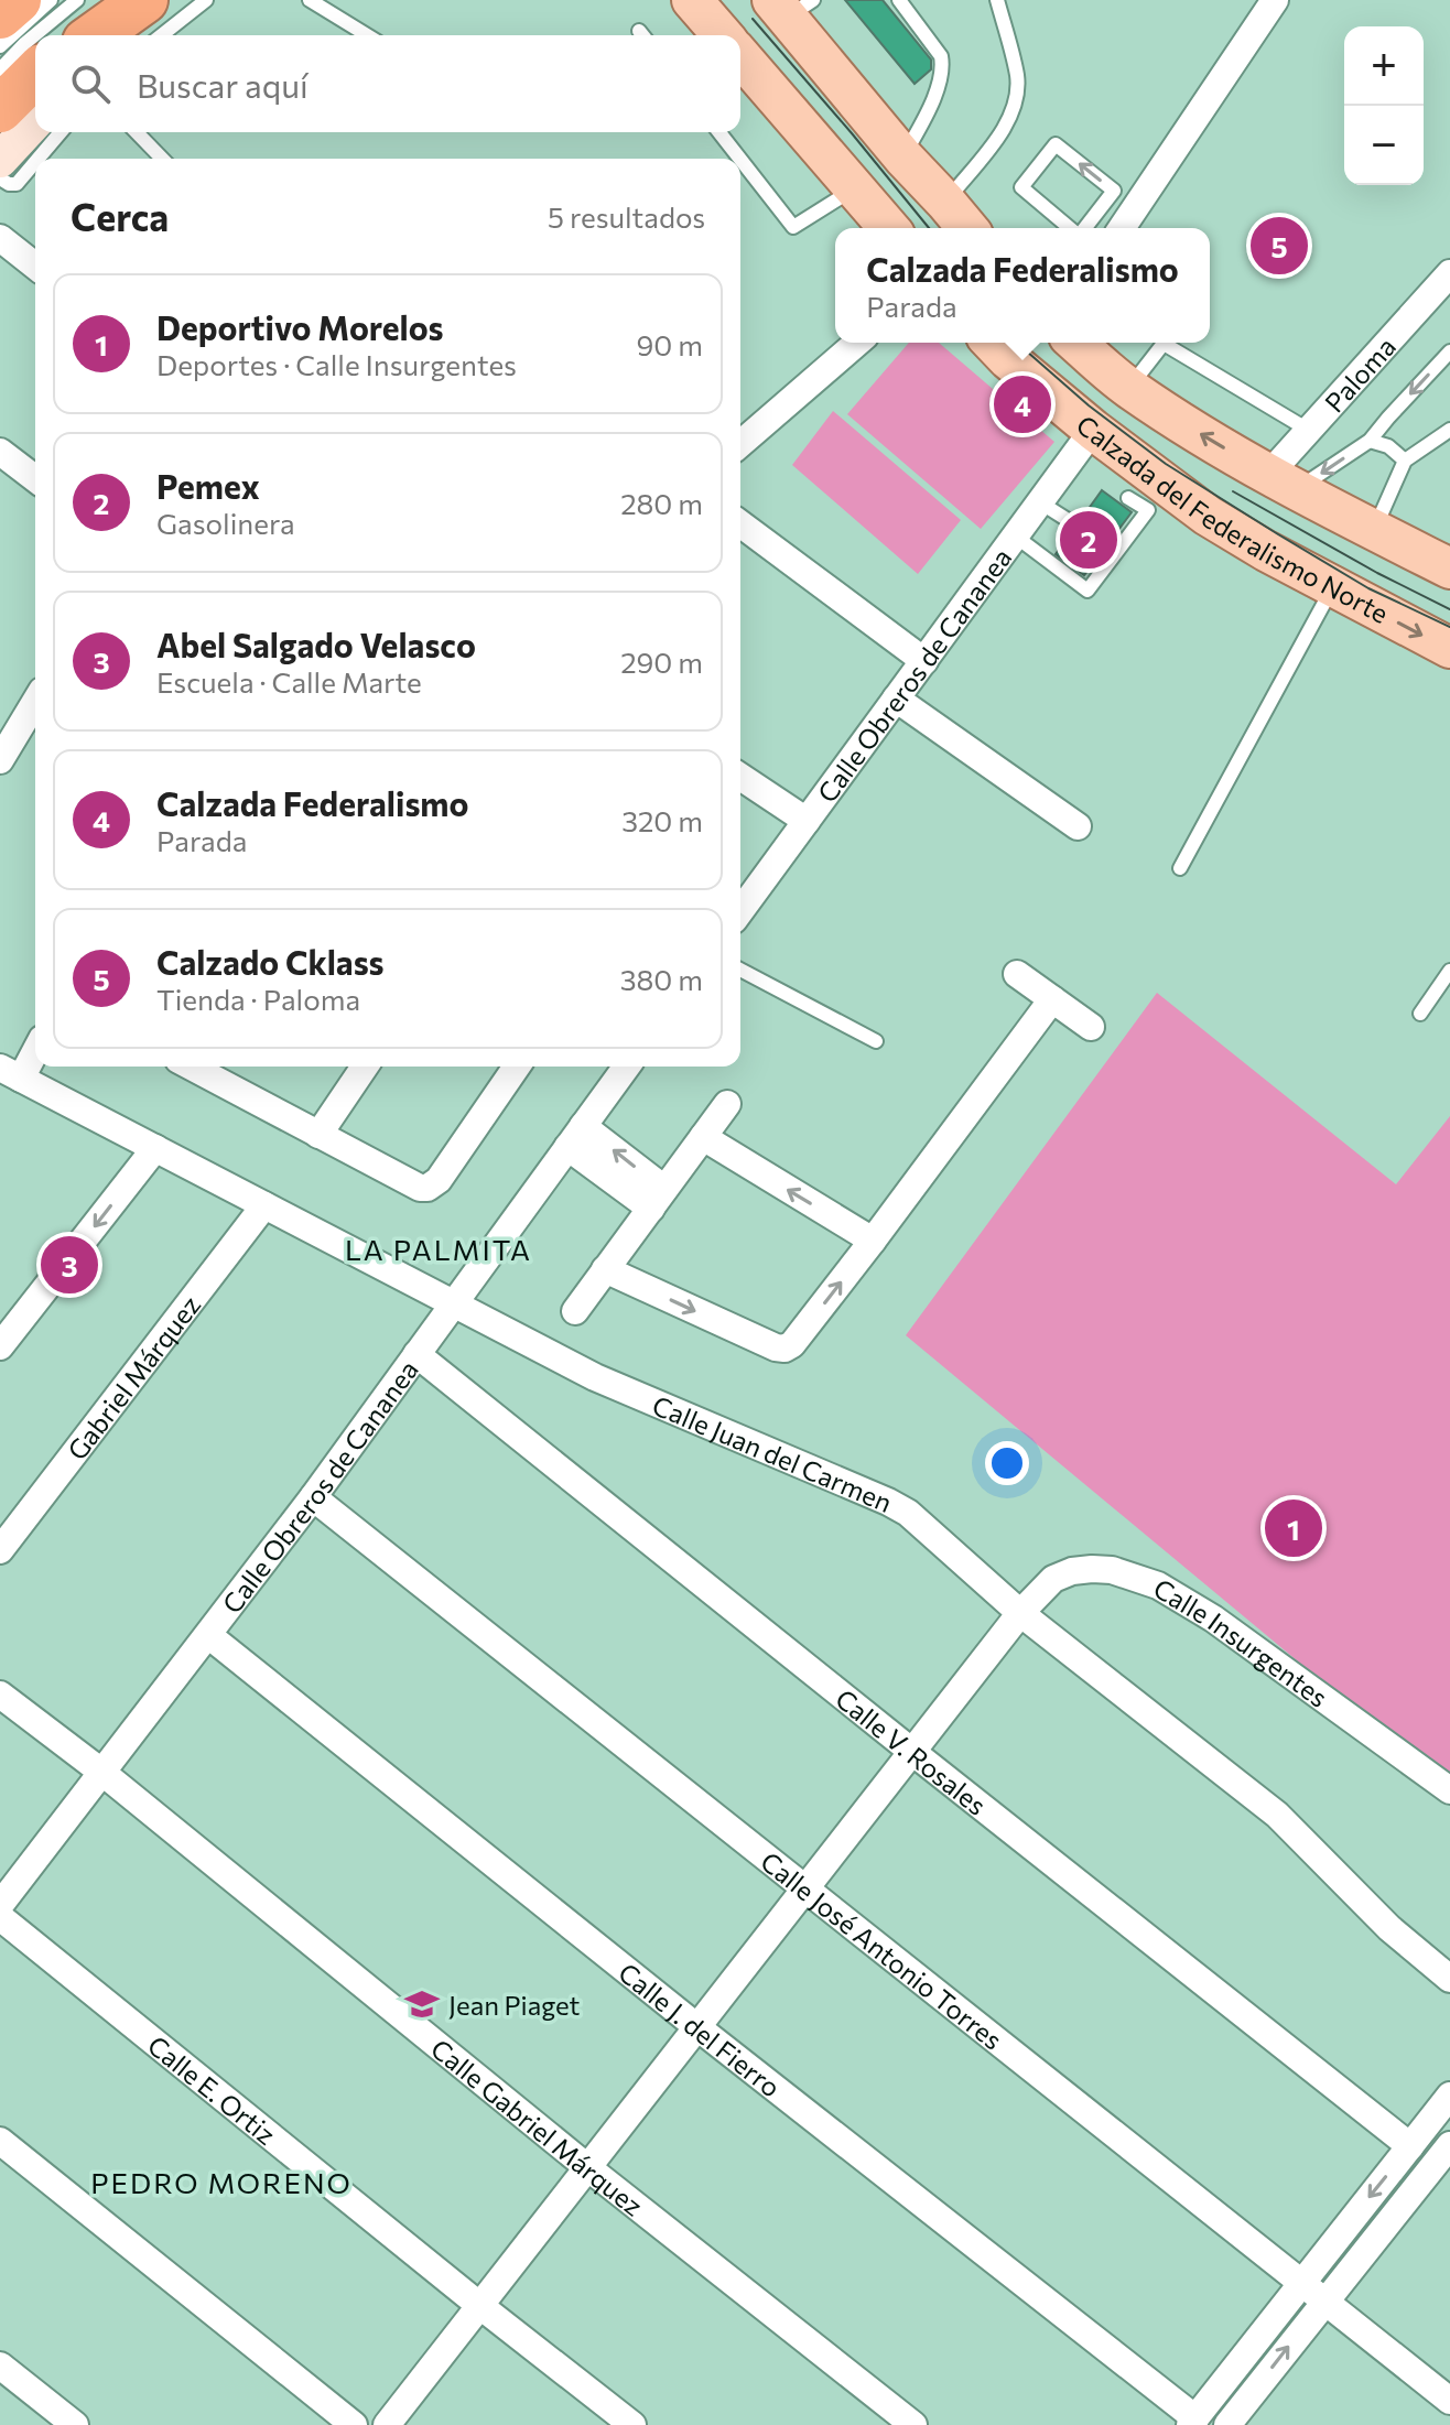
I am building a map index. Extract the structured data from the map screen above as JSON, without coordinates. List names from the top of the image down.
{
  "streets": {
    "main road": ["Calzada del Federalismo Norte"],
    "street": [
      "Paloma",
      "Calle Obreros de Cananea",
      "Gabriel Márquez",
      "Calle Juan del Carmen",
      "Calle Insurgentes",
      "Calle V. Rosales",
      "Calle José Antonio Torres",
      "Calle J. del Fierro",
      "Calle E. Ortiz",
      "Calle Gabriel Márquez"
    ]
  },
  "crossings": [
    ["Paloma", "Calzada del Federalismo Norte"],
    ["Calzada del Federalismo Norte", "Calle Obreros de Cananea"],
    ["Calle Obreros de Cananea", "Calle Juan del Carmen"],
    ["Calle Obreros de Cananea", "Calle V. Rosales"],
    ["Calle Obreros de Cananea", "Calle José Antonio Torres"],
    ["Calle Obreros de Cananea", "Calle J. del Fierro"],
    ["Calle Obreros de Cananea", "Calle Gabriel Márquez"],
    ["Gabriel Márquez", "Calle Juan del Carmen"],
    ["Calle Juan del Carmen", "Calle Insurgentes"],
    ["Calle Insurgentes", "Calle V. Rosales"],
    ["Calle Insurgentes", "Calle José Antonio Torres"],
    ["Calle Insurgentes", "Calle J. del Fierro"],
    ["Calle Insurgentes", "Calle E. Ortiz"],
    ["Calle Insurgentes", "Calle Gabriel Márquez"]
  ],
  "districts": ["LA PALMITA", "PEDRO MORENO"],
  "places": {
    "school or university": ["Jean Piaget"]
  },
  "page": {
    "map_buttons": ["+", "−"],
    "search": "Buscar aquí",
    "heading": ["Cerca", "5 resultados"],
    "pins": [
      "5",
      "4",
      "2",
      "3",
      "1"
    ],
    "popup": ["Calzada Federalismo", "Parada"],
    "list": [
      {
        "mark": "1",
        "name": "Deportivo Morelos",
        "note": "Deportes · Calle Insurgentes",
        "value": "90 m"
      },
      {
        "mark": "2",
        "name": "Pemex",
        "note": "Gasolinera",
        "value": "280 m"
      },
      {
        "mark": "3",
        "name": "Abel Salgado Velasco",
        "note": "Escuela · Calle Marte",
        "value": "290 m"
      },
      {
        "mark": "4",
        "name": "Calzada Federalismo",
        "note": "Parada",
        "value": "320 m"
      },
      {
        "mark": "5",
        "name": "Calzado Cklass",
        "note": "Tienda · Paloma",
        "value": "380 m"
      }
    ]
  }
}
